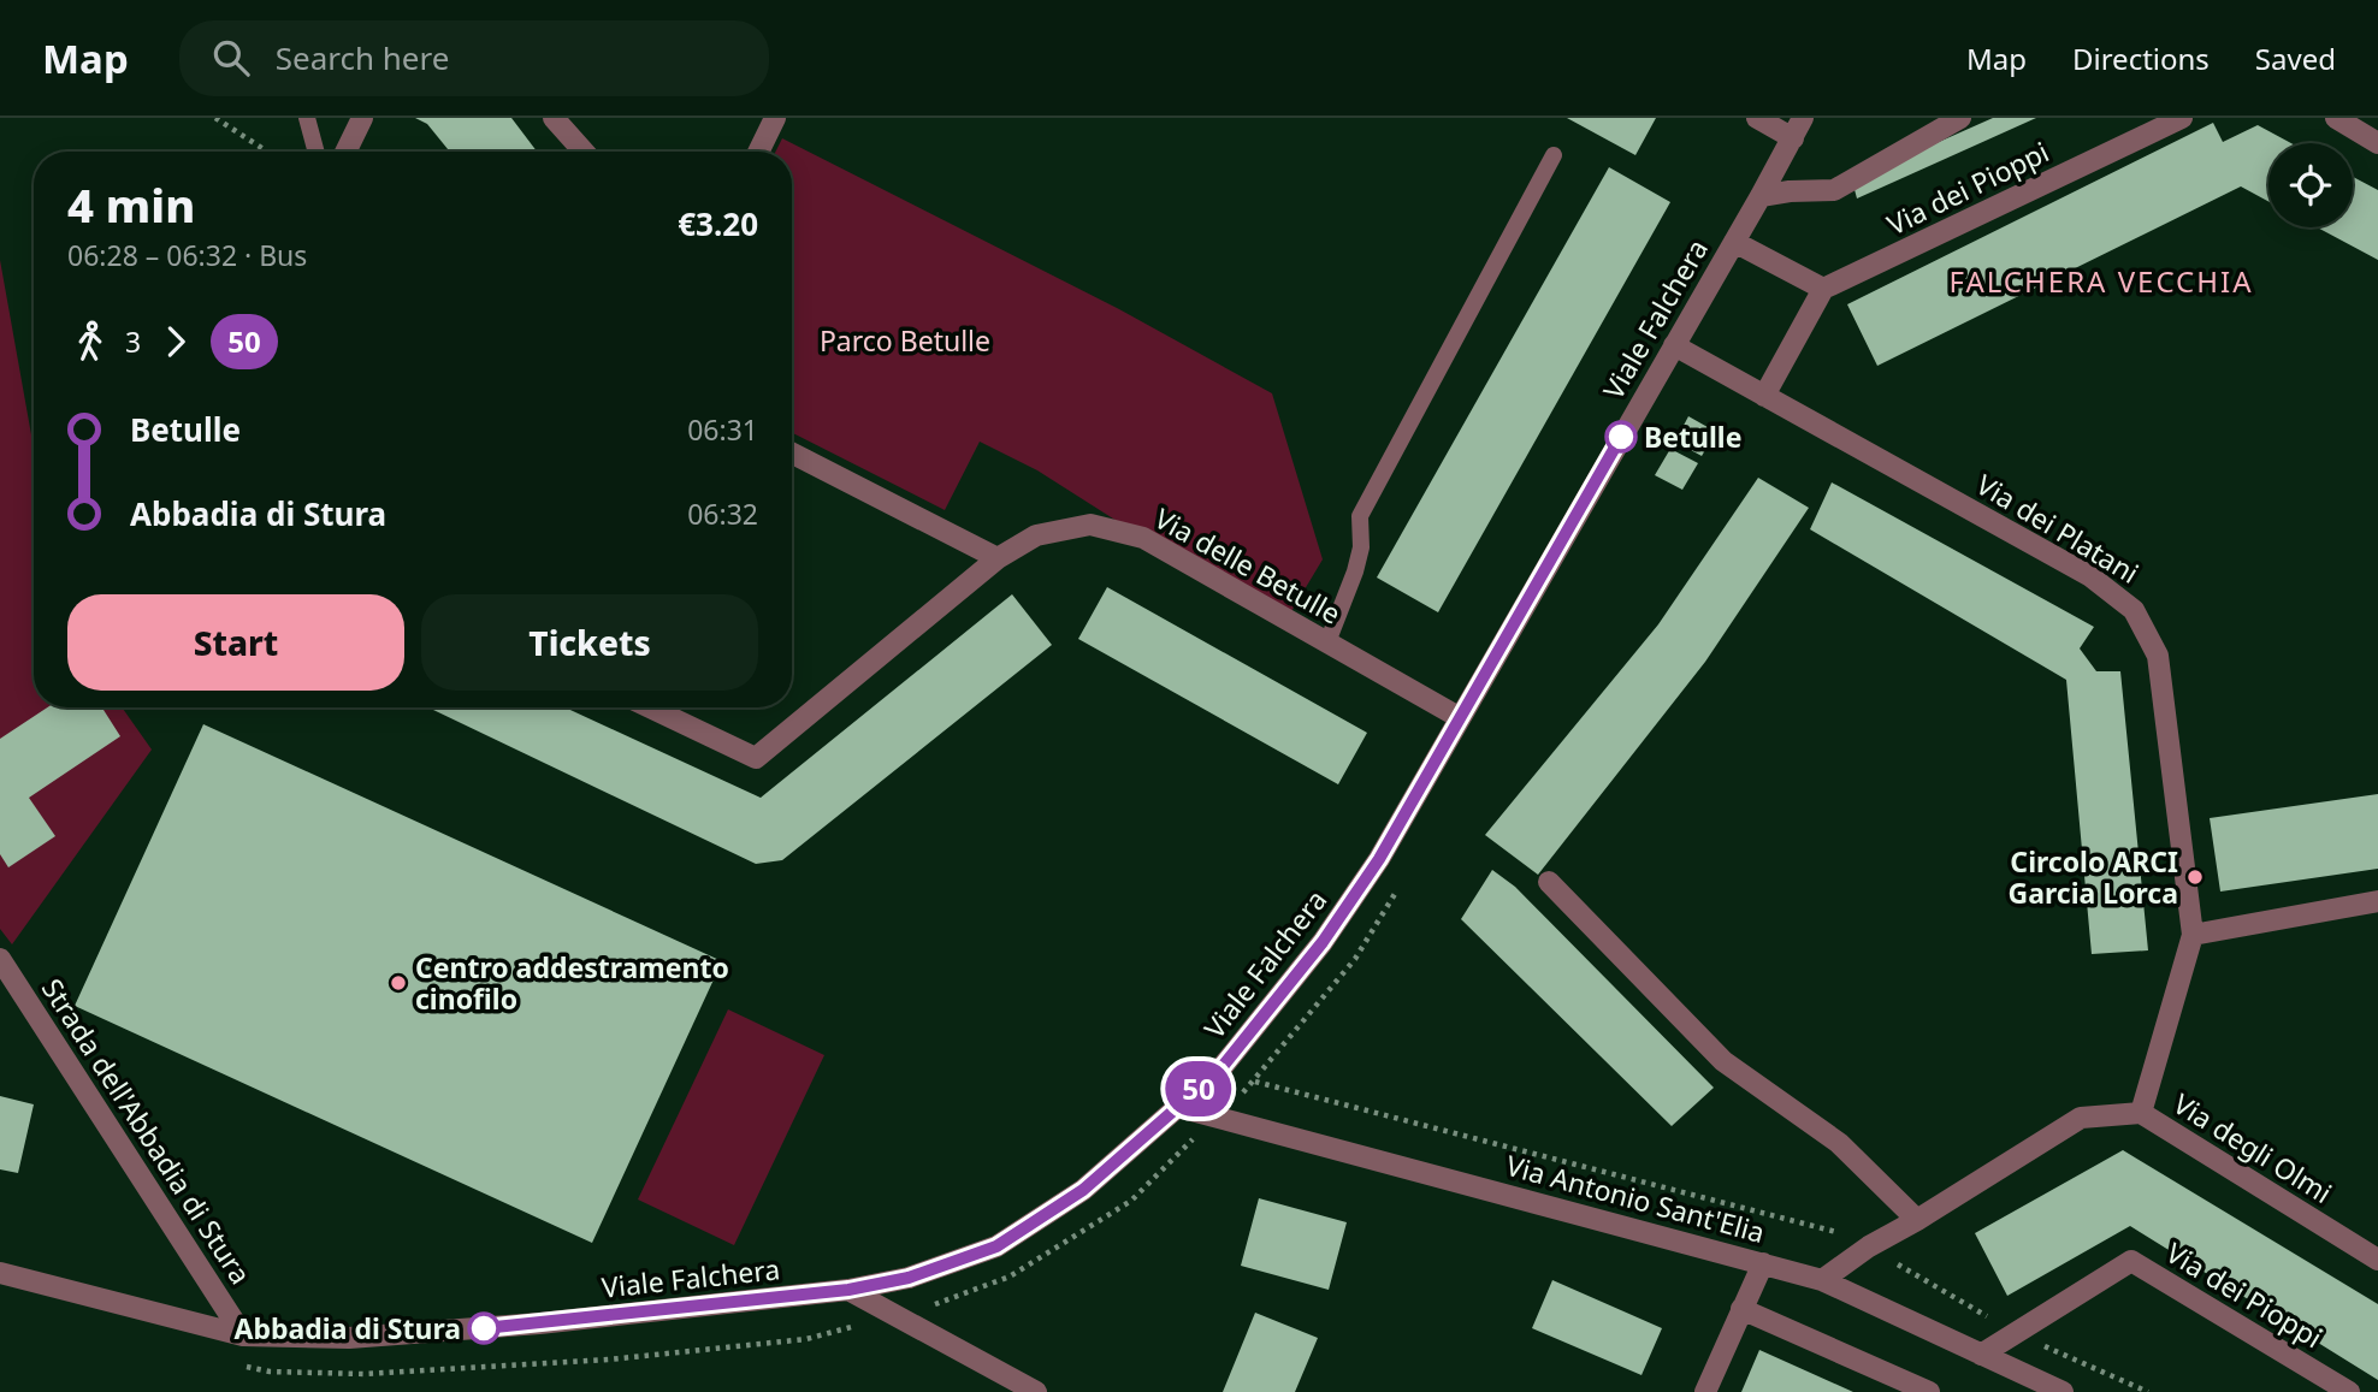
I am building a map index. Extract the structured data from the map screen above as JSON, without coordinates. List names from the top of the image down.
{
  "streets": {
    "street": [
      "Via dei Pioppi",
      "Viale Falchera",
      "Via dei Platani",
      "Via delle Betulle",
      "Strada dell'Abbadia di Stura",
      "Via degli Olmi",
      "Via Antonio Sant'Elia"
    ]
  },
  "crossings": [
    ["Via dei Pioppi", "Via Antonio Sant'Elia"],
    ["Viale Falchera", "Via dei Platani"],
    ["Viale Falchera", "Via delle Betulle"],
    ["Viale Falchera", "Strada dell'Abbadia di Stura"],
    ["Viale Falchera", "Via Antonio Sant'Elia"],
    ["Via dei Platani", "Via degli Olmi"],
    ["Via degli Olmi", "Via Antonio Sant'Elia"]
  ],
  "districts": ["FALCHERA VECCHIA"],
  "parks": ["Parco Betulle"],
  "places": [
    "Betulle",
    "Circolo ARCI Garcia Lorca",
    "Centro addestramento cinofilo",
    "Abbadia di Stura"
  ],
  "lines": ["bus line 50"],
  "page": {
    "header": "Map",
    "search": "Search here",
    "nav": ["Map", "Directions", "Saved"],
    "on_map": "50",
    "heading": ["4 min", "06:28 – 06:32 · Bus", "€3.20"],
    "legs": ["3", "50"],
    "list": [
      {
        "name": "Betulle",
        "value": "06:31"
      },
      {
        "name": "Abbadia di Stura",
        "value": "06:32"
      }
    ],
    "buttons": ["Start", "Tickets"]
  }
}
